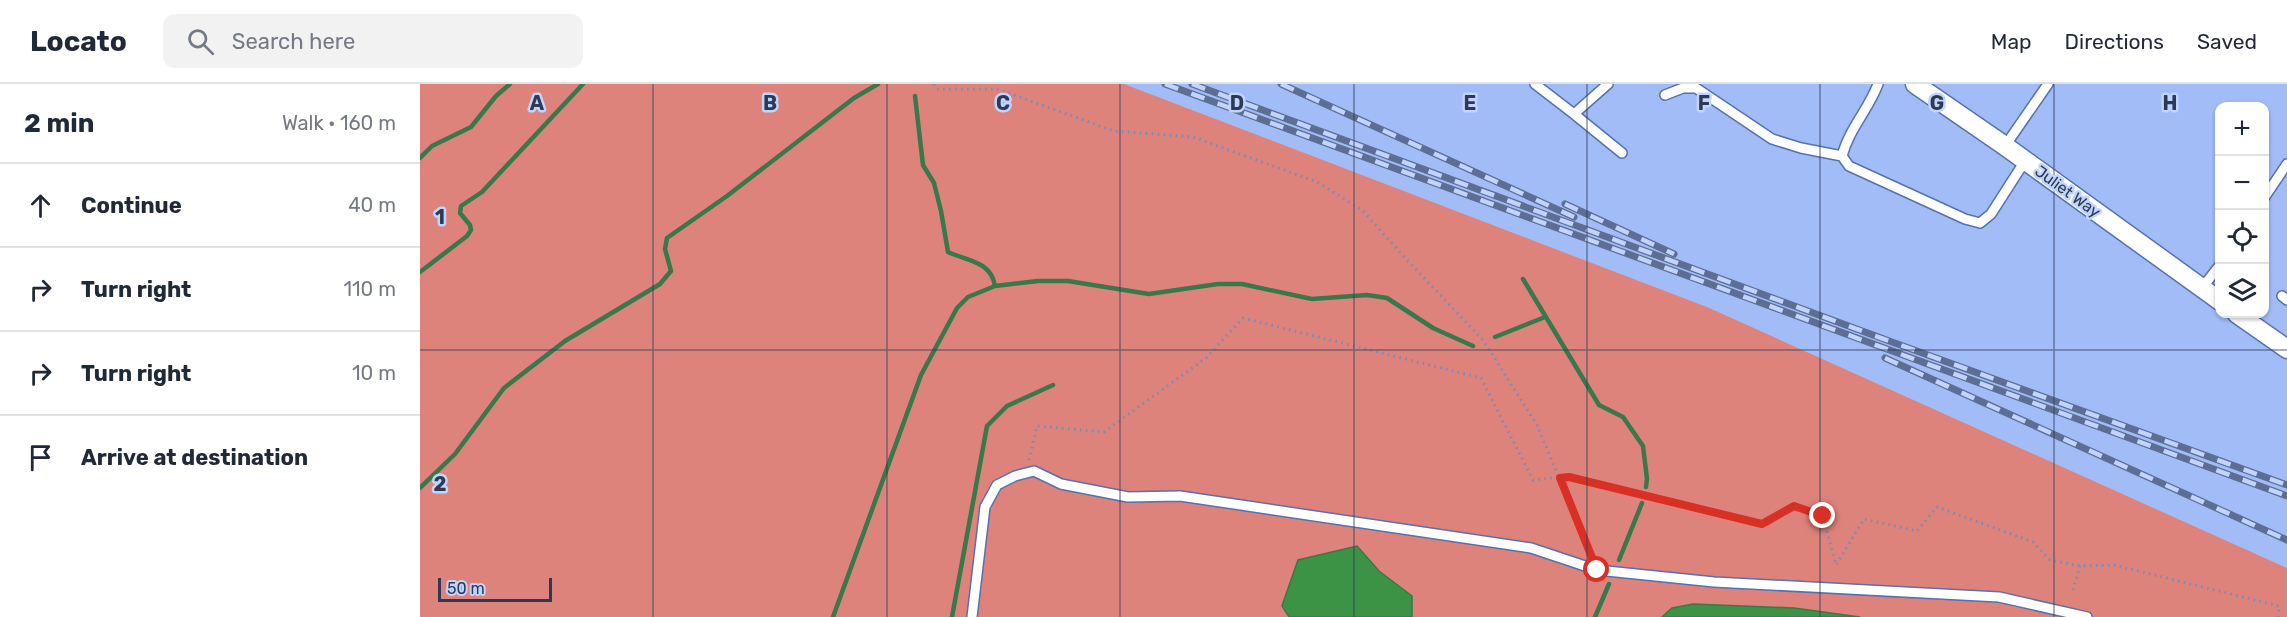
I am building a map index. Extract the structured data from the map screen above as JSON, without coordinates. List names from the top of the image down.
{
  "streets": {
    "street": ["Juliet Way"]
  },
  "scale_bar": "50 m",
  "page": {
    "header": "Locato",
    "search": "Search here",
    "nav": ["Map", "Directions", "Saved"],
    "heading": ["2 min", "Walk · 160 m"],
    "map_buttons": ["+", "−"],
    "list": [
      ["Continue", "40 m"],
      ["Turn right", "110 m"],
      ["Turn right", "10 m"],
      "Arrive at destination"
    ],
    "scale": "50 m"
  },
  "grid": {
    "columns": [
      "A",
      "B",
      "C",
      "D",
      "E",
      "F",
      "G",
      "H"
    ],
    "rows": ["1", "2"]
  }
}
